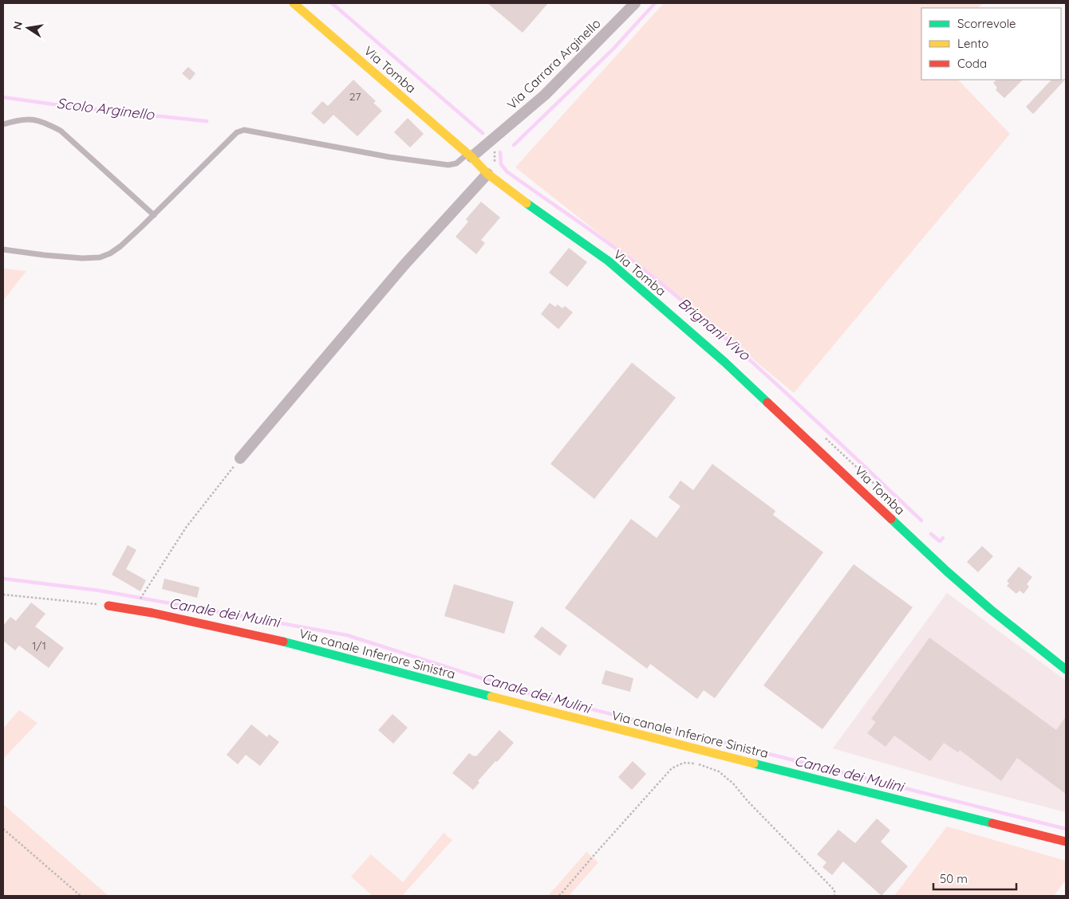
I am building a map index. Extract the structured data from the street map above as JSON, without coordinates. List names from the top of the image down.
{
  "streets": {
    "street": ["Via Carrara Arginello", "Via Tomba", "Via canale Inferiore Sinistra"]
  },
  "crossings": [
    ["Via Carrara Arginello", "Via Tomba"]
  ],
  "water": ["Scolo Arginello", "Brignani Vivo", "Canale dei Mulini"],
  "house_numbers": ["27", "1/1"],
  "legend": ["Scorrevole", "Lento", "Coda"],
  "scale_bar": "50 m",
  "north": "left"
}
